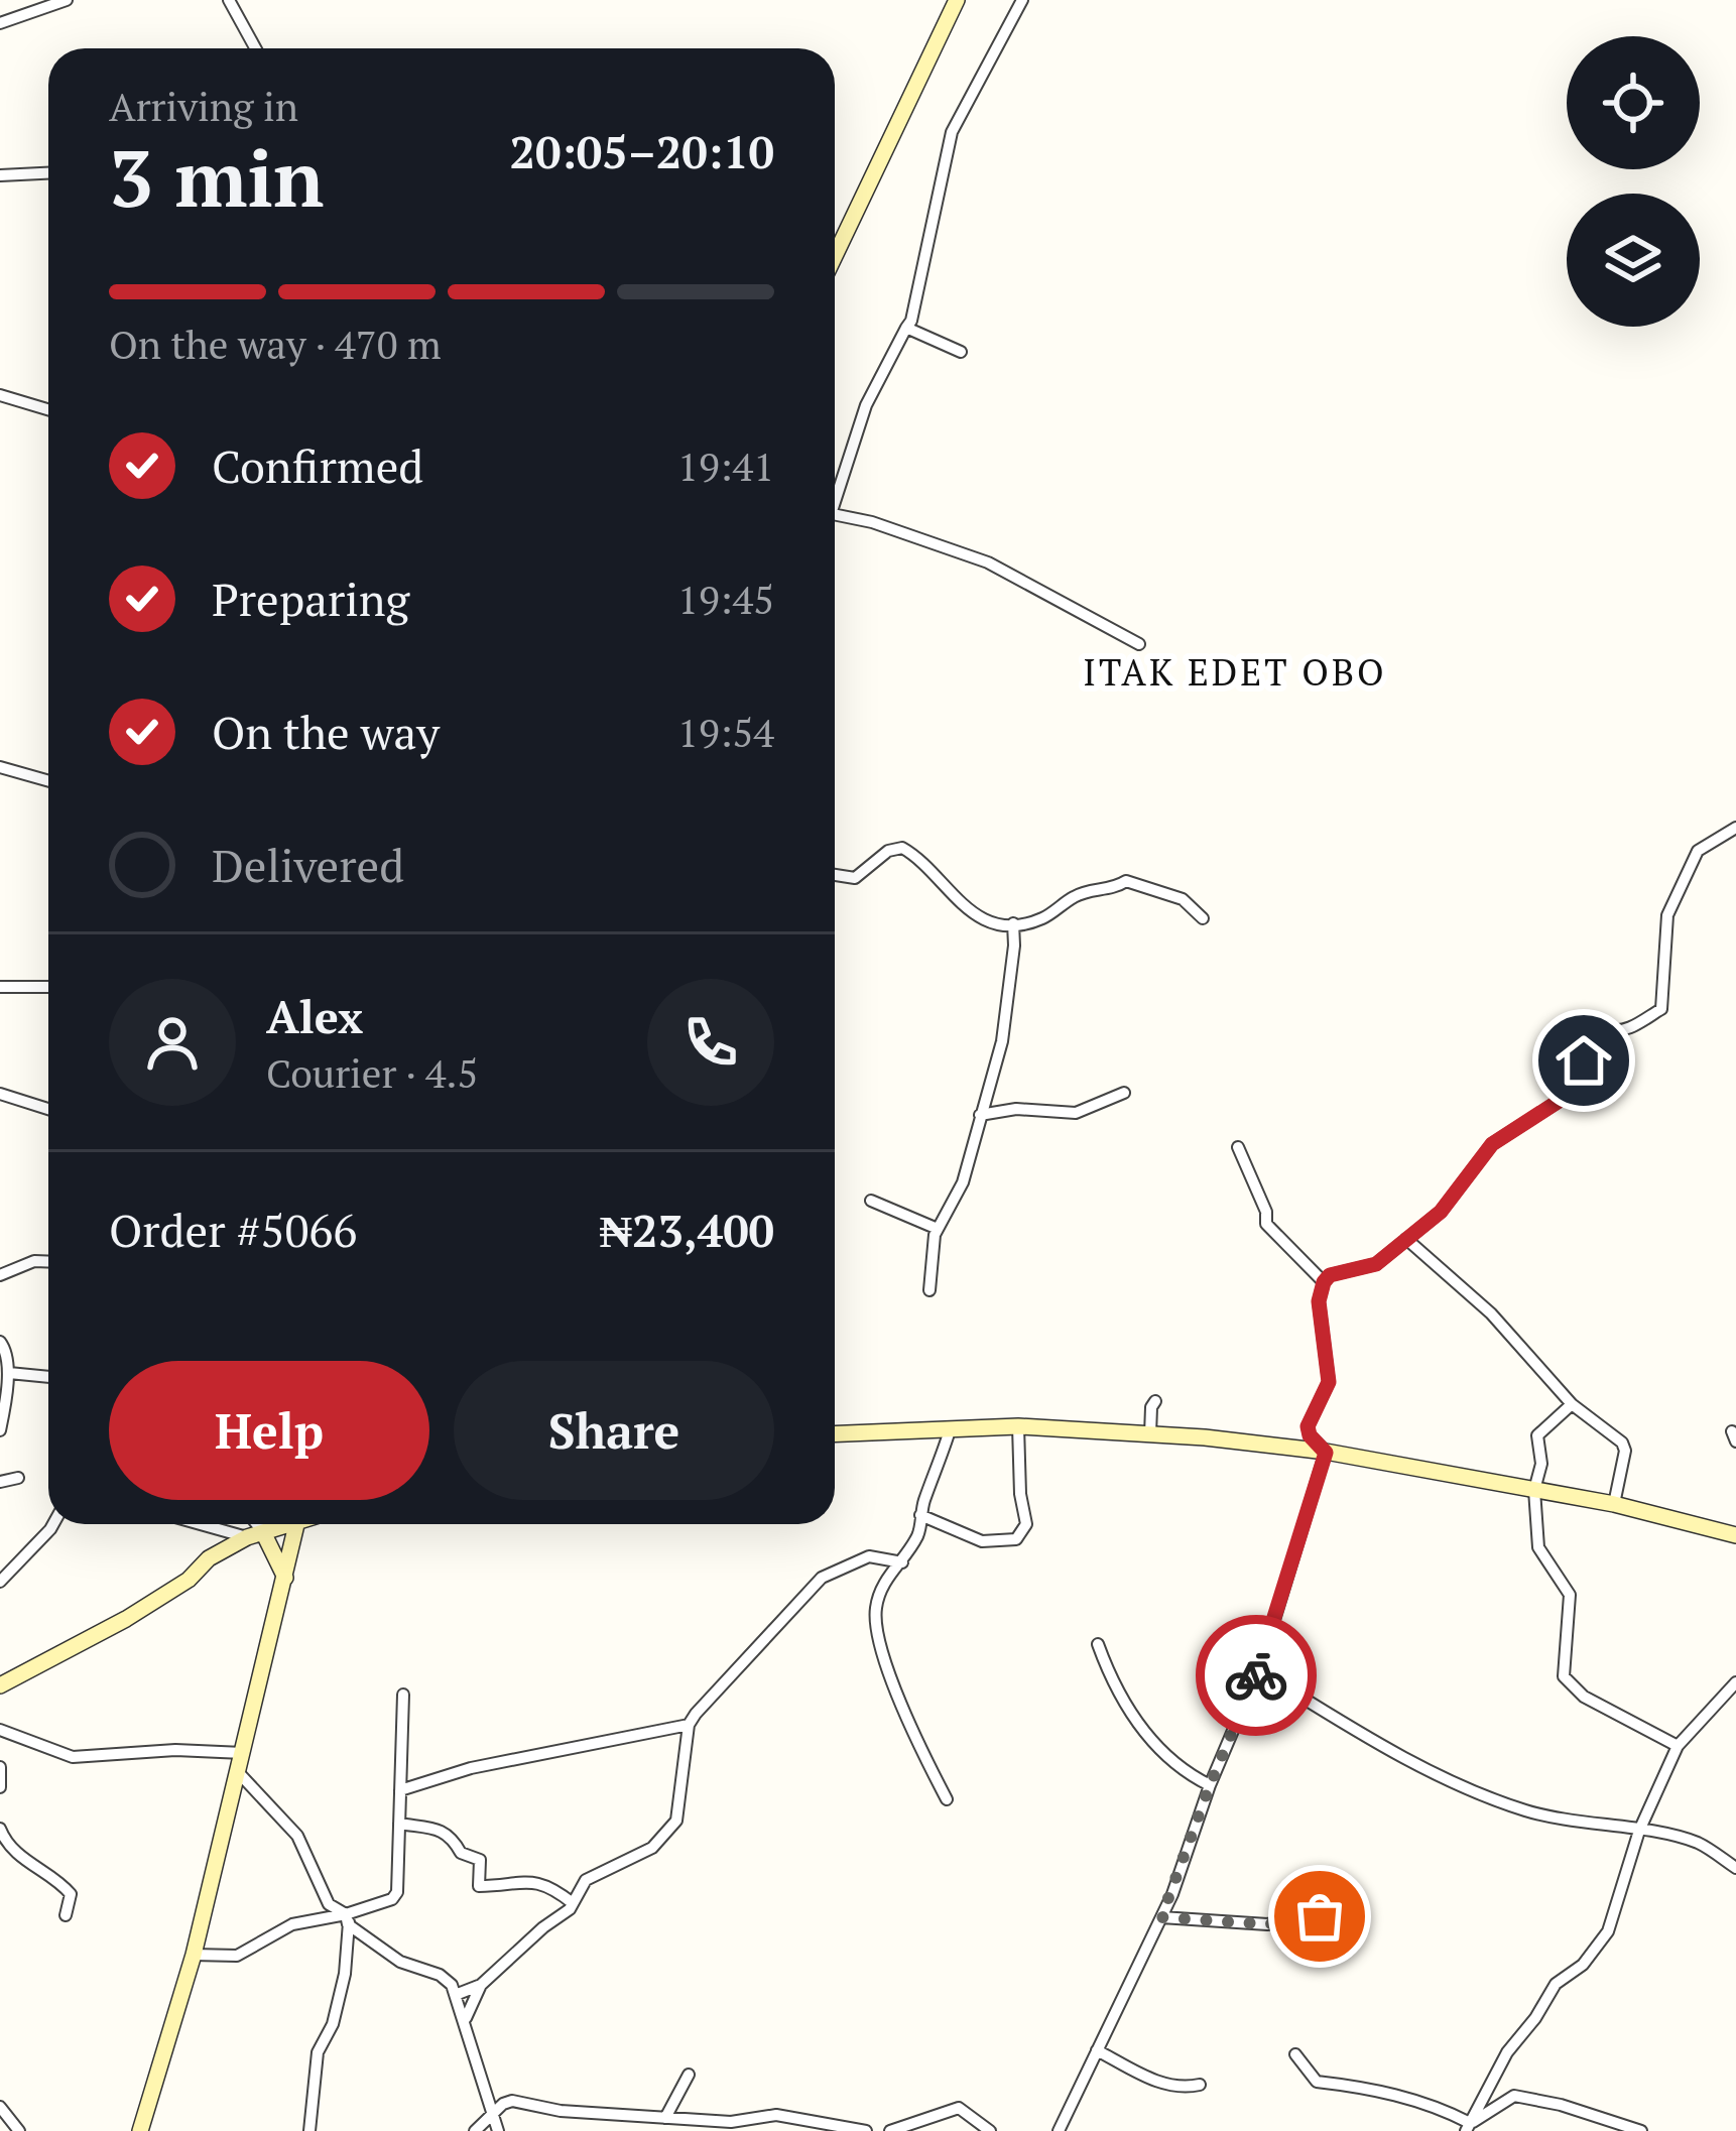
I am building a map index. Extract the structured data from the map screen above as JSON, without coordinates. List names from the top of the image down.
{
  "districts": ["ITAK EDET OBO"],
  "page": {
    "heading": ["3 min", "Arriving in", "20:05–20:10"],
    "panel": [
      "Alex",
      "Courier · 4.5",
      "Order #5066",
      "₦23,400"
    ],
    "bar": "On the way · 470 m",
    "list": [
      ["Confirmed", "19:41"],
      ["Preparing", "19:45"],
      ["On the way", "19:54"],
      "Delivered"
    ],
    "buttons": ["Help", "Share"]
  }
}
